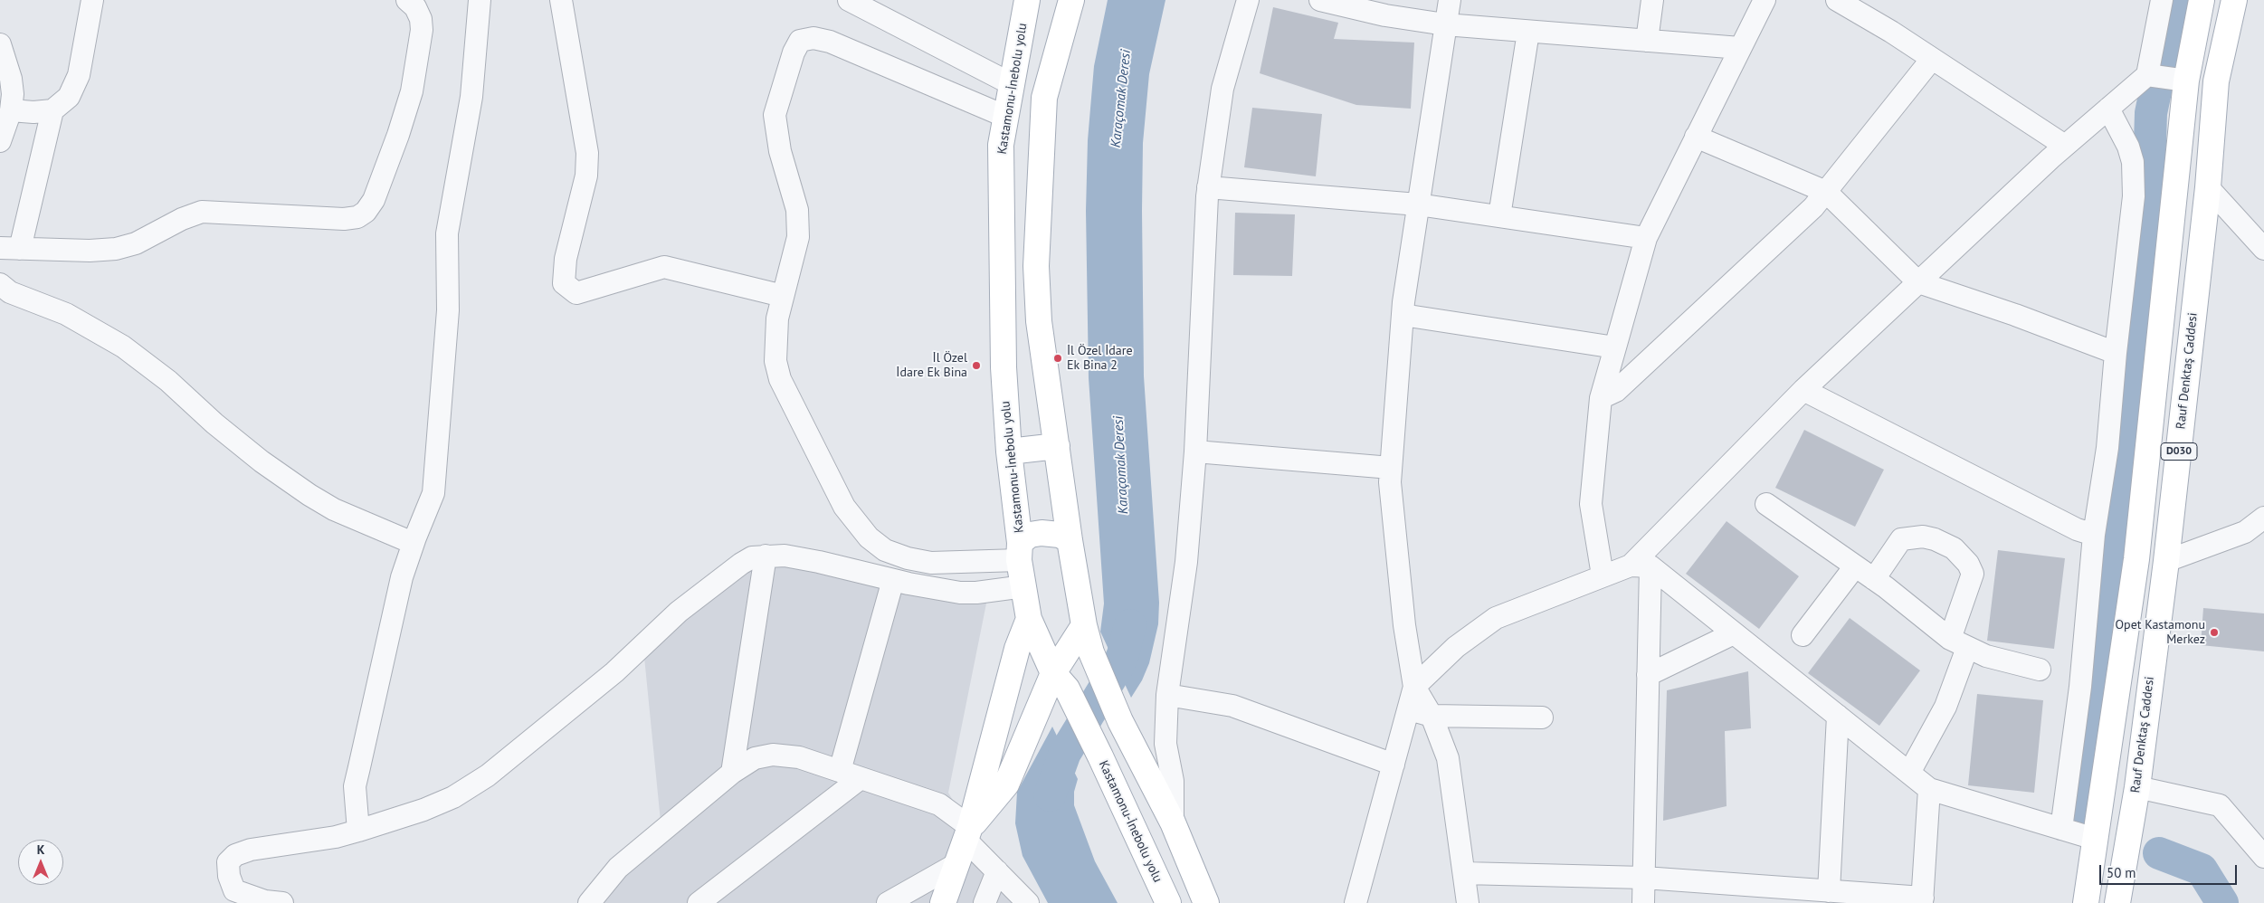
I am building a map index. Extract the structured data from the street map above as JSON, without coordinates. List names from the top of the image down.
{
  "streets": {
    "main road": ["Kastamonu-İnebolu yolu", "Rauf Denktaş Caddesi", "D030"]
  },
  "water": ["Karaçomak Deresi"],
  "places": ["İl Özel İdare Ek Bina 2", "İl Özel İdare Ek Bina", "Opet Kastamonu Merkez"],
  "scale_bar": "50 m",
  "north": "top"
}
